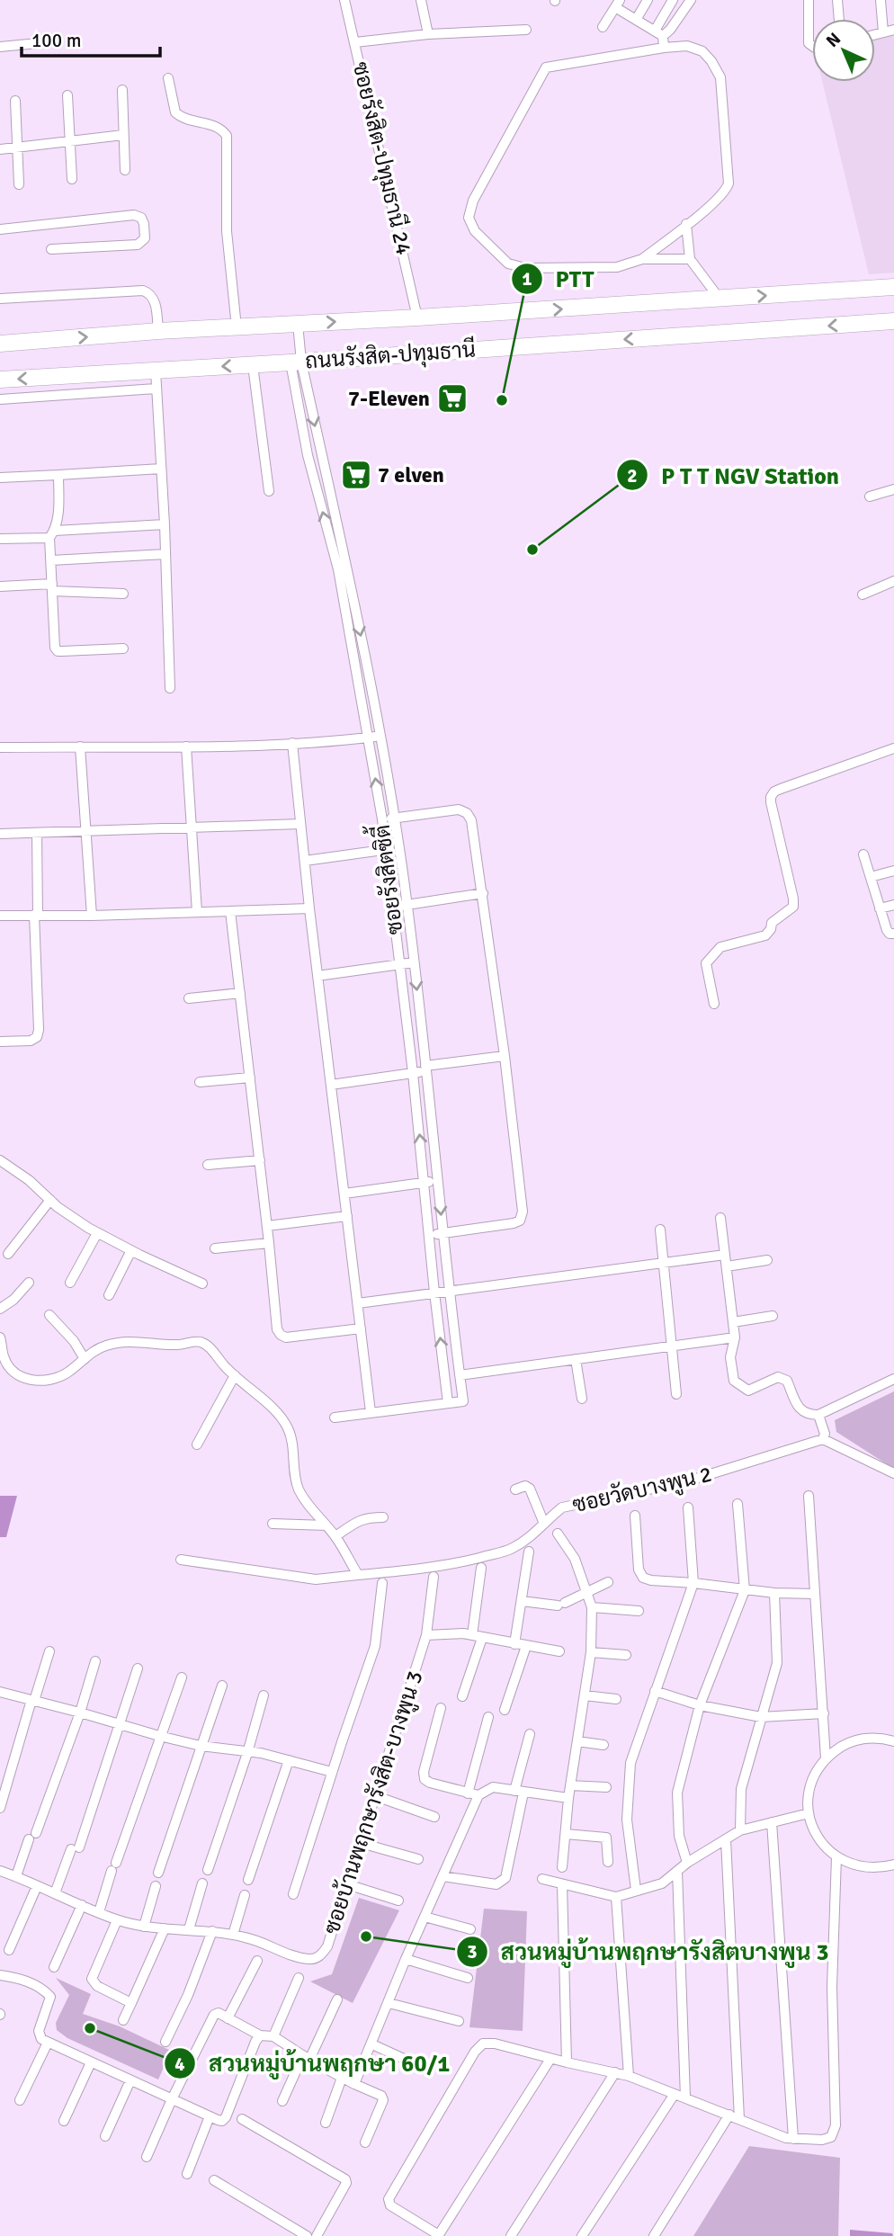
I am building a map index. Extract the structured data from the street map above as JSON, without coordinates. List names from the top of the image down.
{
  "streets": {
    "main road": ["ถนนรังสิต-ปทุมธานี"],
    "street": [
      "ซอยรังสิต-ปทุมธานี 24",
      "ซอยรังสิตซิตี้",
      "ซอยวัดบางพูน 2",
      "ซอยบ้านพฤกษารังสิต-บางพูน 3"
    ]
  },
  "crossings": [
    ["ซอยรังสิต-ปทุมธานี 24", "ถนนรังสิต-ปทุมธานี"],
    ["ถนนรังสิต-ปทุมธานี", "ซอยรังสิตซิตี้"]
  ],
  "places": {
    "supermarket": ["7-Eleven", "7 elven"],
    "other": [
      "PTT",
      "P T T NGV Station",
      "สวนหมู่บ้านพฤกษารังสิตบางพูน 3",
      "สวนหมู่บ้านพฤกษา 60/1"
    ]
  },
  "scale_bar": "100 m",
  "north": "top left"
}
